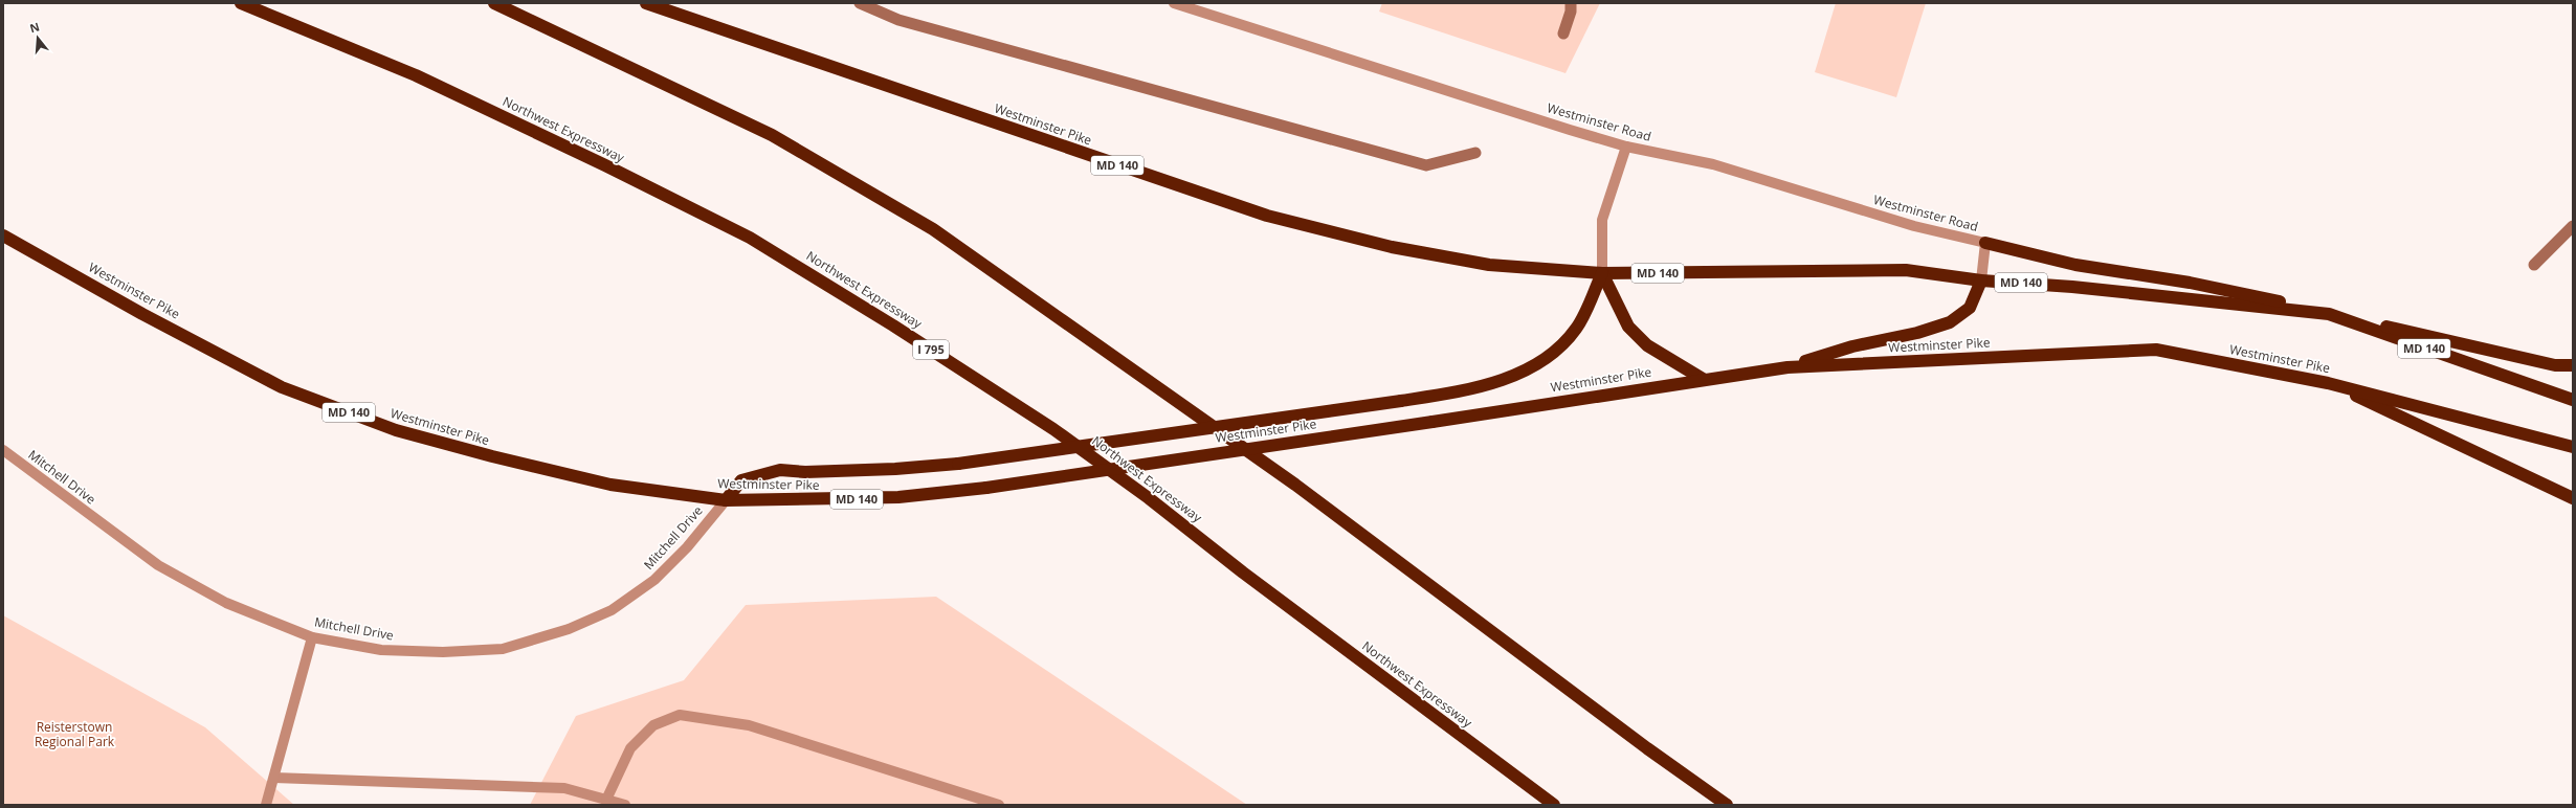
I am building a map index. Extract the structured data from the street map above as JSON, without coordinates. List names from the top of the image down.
{
  "streets": {
    "highway": [
      "Westminster Pike",
      "Northwest Expressway",
      "MD 140",
      "I 795"
    ],
    "street": ["Westminster Road", "Mitchell Drive"]
  },
  "crossings": [
    ["Westminster Road", "Westminster Pike"],
    ["Westminster Pike", "Mitchell Drive"]
  ],
  "parks": ["Reisterstown Regional Park"],
  "north": "top"
}
